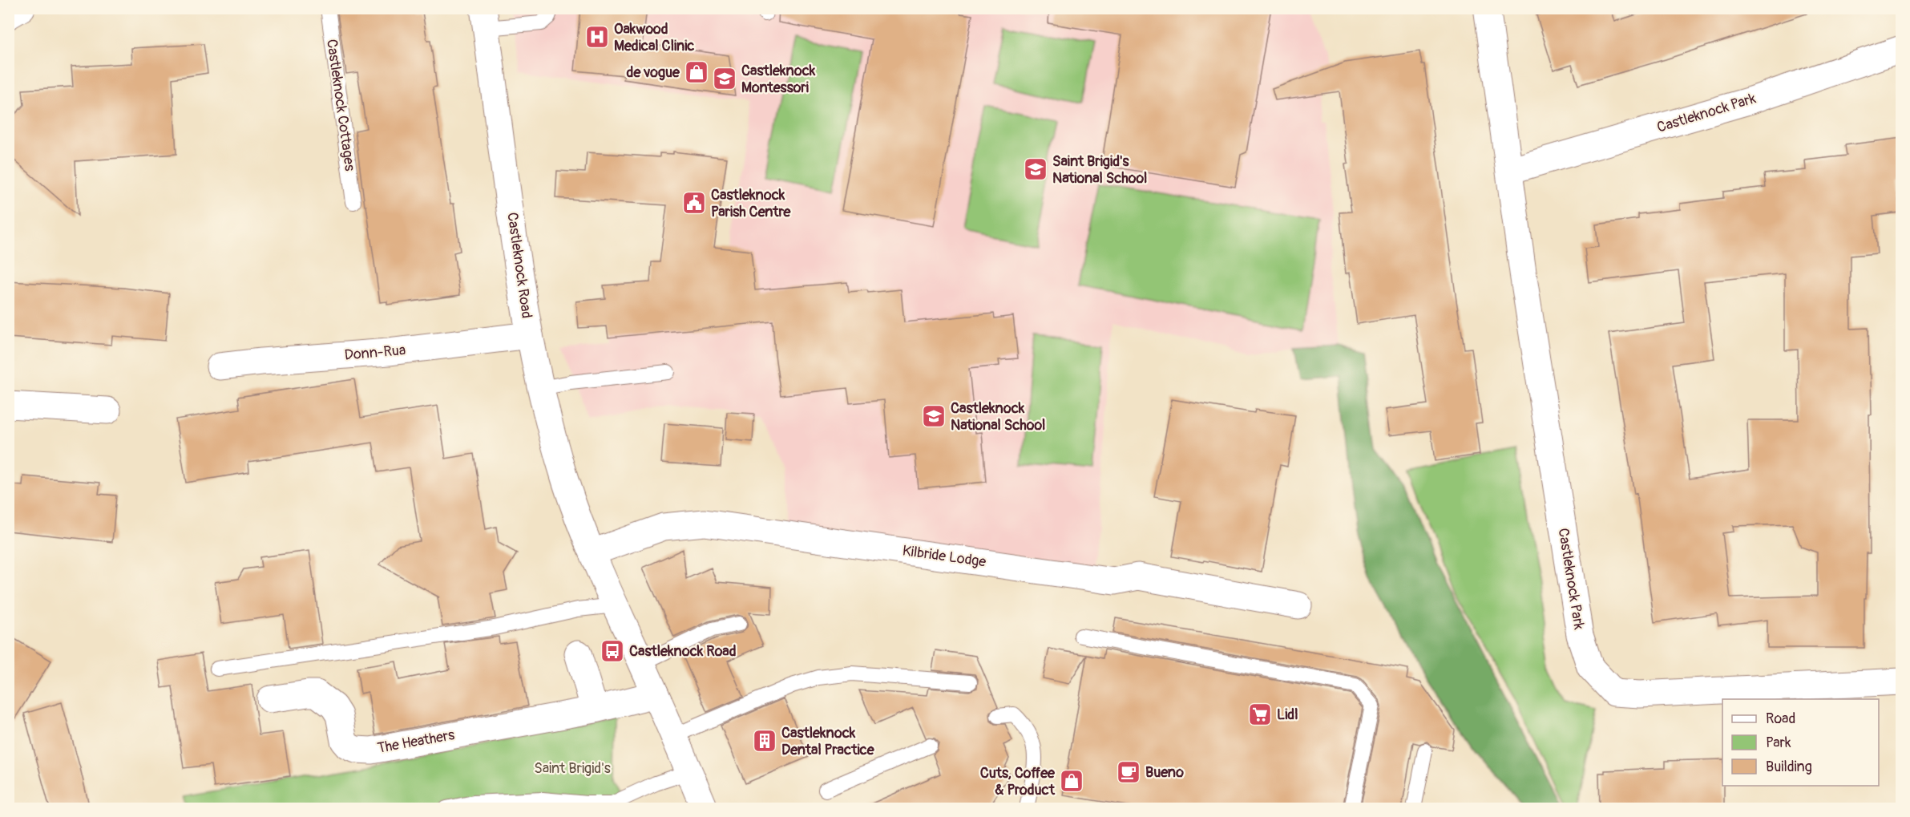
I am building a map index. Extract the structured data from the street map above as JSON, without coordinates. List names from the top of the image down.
{
  "streets": {
    "street": [
      "Castleknock Park",
      "Castleknock Road",
      "Donn-Rua",
      "Kilbride Lodge",
      "The Heathers"
    ],
    "lane": ["Castleknock Cottages"]
  },
  "crossings": [
    ["Castleknock Road", "Donn-Rua"],
    ["Castleknock Road", "Kilbride Lodge"],
    ["Castleknock Road", "The Heathers"]
  ],
  "parks": ["Saint Brigid's"],
  "places": {
    "hospital": ["Oakwood Medical Clinic"],
    "shop": ["de vogue", "Cuts, Coffee & Product"],
    "school or university": ["Castleknock Montessori", "Saint Brigid's National School", "Castleknock National School"],
    "public building": ["Castleknock Parish Centre"],
    "bus stop": ["Castleknock Road"],
    "supermarket": ["Lidl"],
    "building": ["Castleknock Dental Practice"],
    "cafe": ["Bueno"]
  },
  "legend": ["Road", "Park", "Building"]
}
